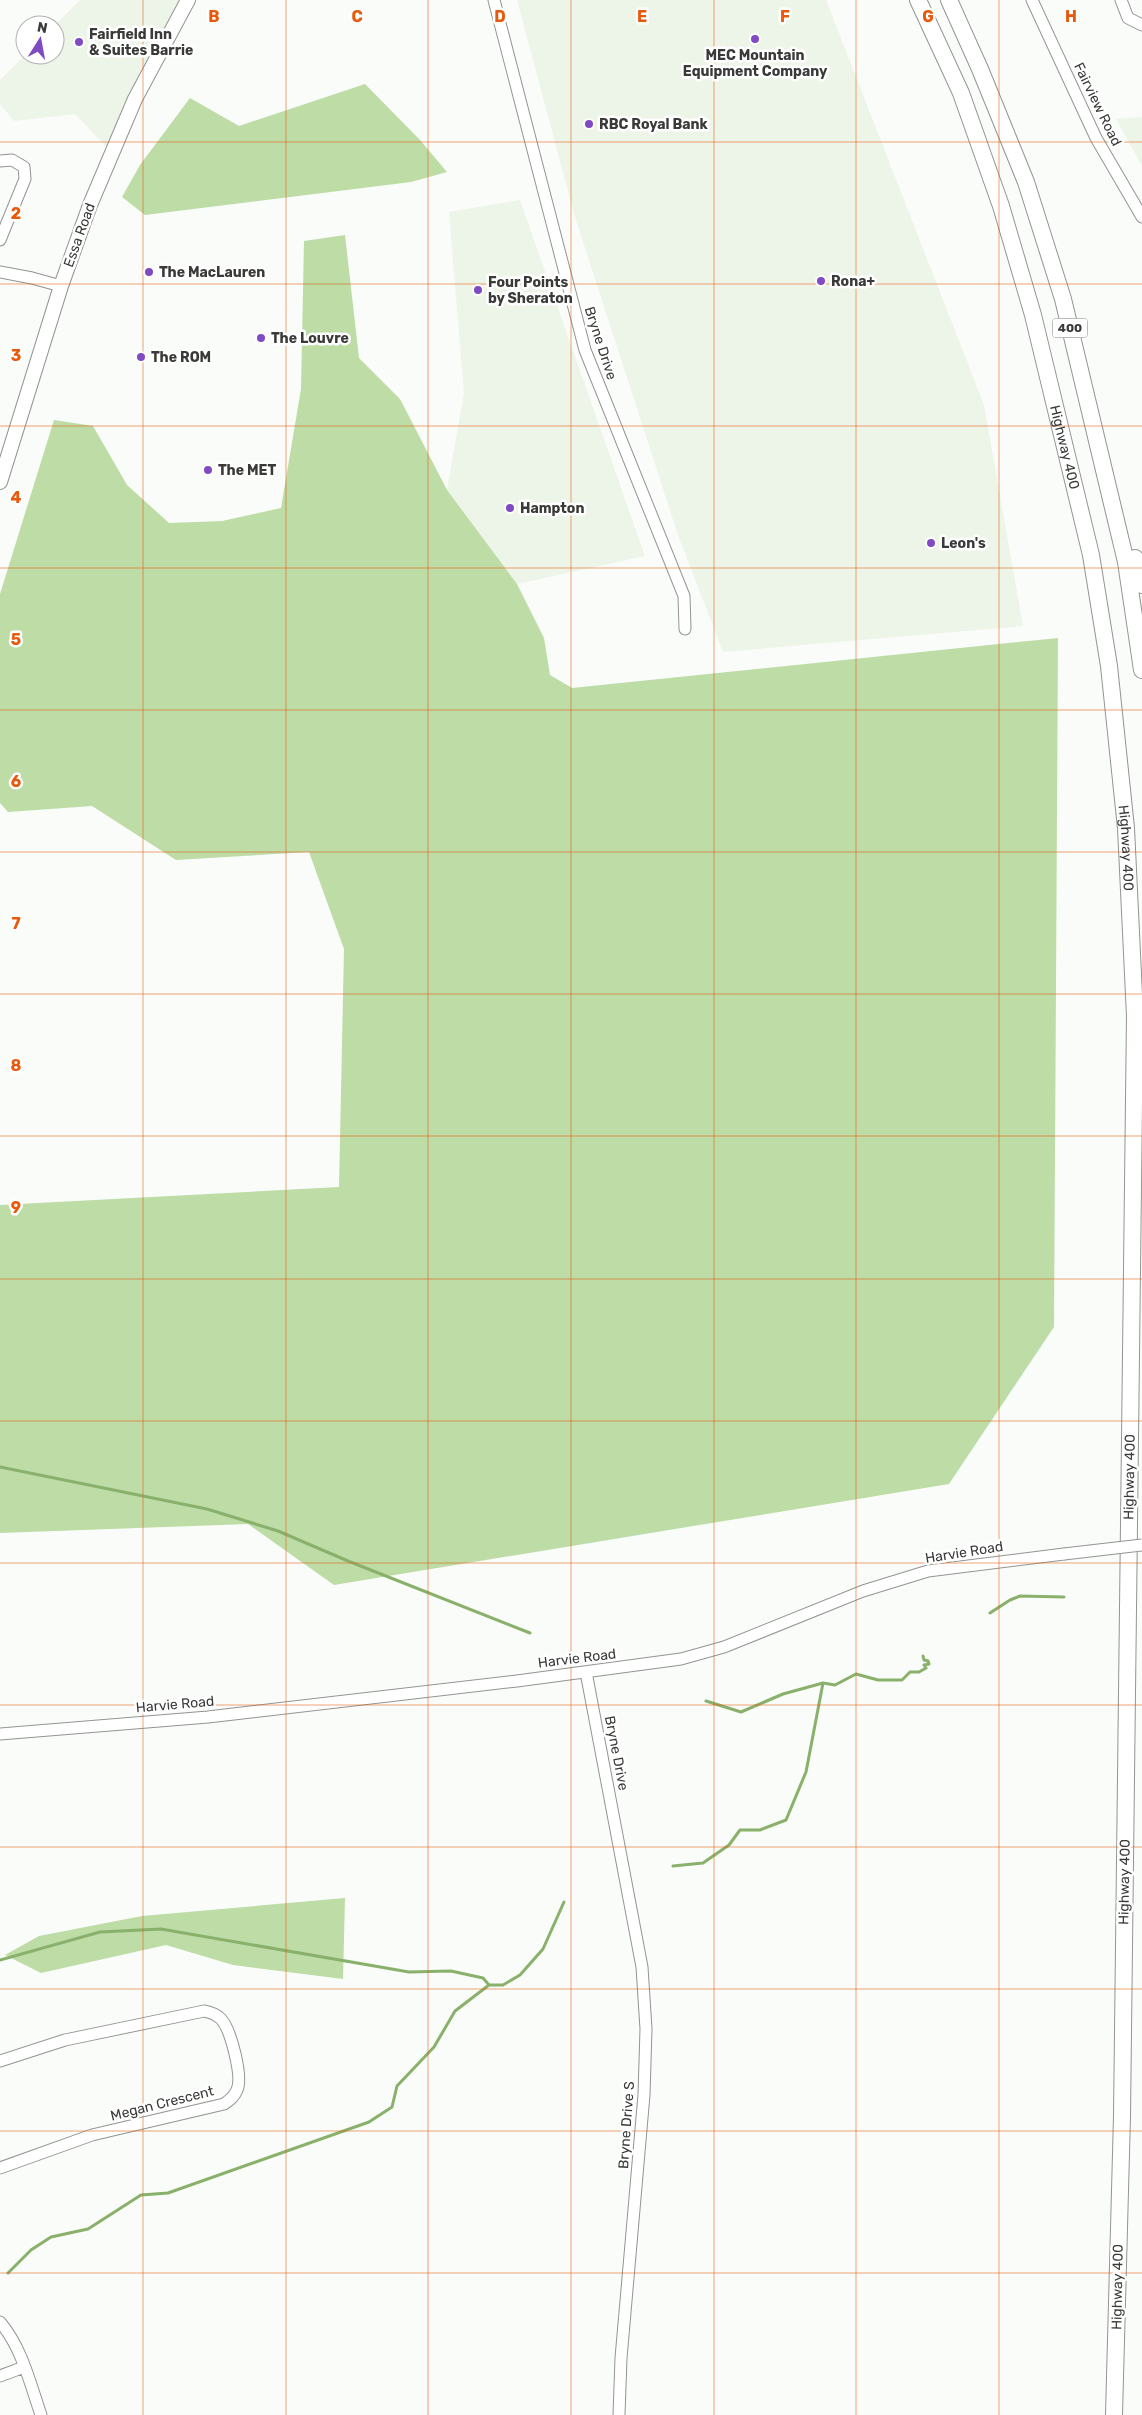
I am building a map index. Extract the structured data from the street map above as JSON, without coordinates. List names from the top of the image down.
{
  "streets": {
    "highway": ["400", "Highway 400"],
    "main road": ["Essa Road"],
    "street": [
      "Fairview Road",
      "Bryne Drive",
      "Harvie Road",
      "Megan Crescent",
      "Bryne Drive S"
    ]
  },
  "crossings": [
    ["Bryne Drive", "Harvie Road"],
    ["Bryne Drive", "Bryne Drive S"]
  ],
  "places": [
    "MEC Mountain Equipment Company",
    "Fairfield Inn & Suites Barrie",
    "RBC Royal Bank",
    "The MacLauren",
    "Rona+",
    "Four Points by Sheraton",
    "The Louvre",
    "The ROM",
    "The MET",
    "Hampton",
    "Leon's"
  ],
  "north": "top",
  "grid": {
    "columns": [
      "B",
      "C",
      "D",
      "E",
      "F",
      "G",
      "H"
    ],
    "rows": [
      "2",
      "3",
      "4",
      "5",
      "6",
      "7",
      "8",
      "9"
    ]
  }
}
